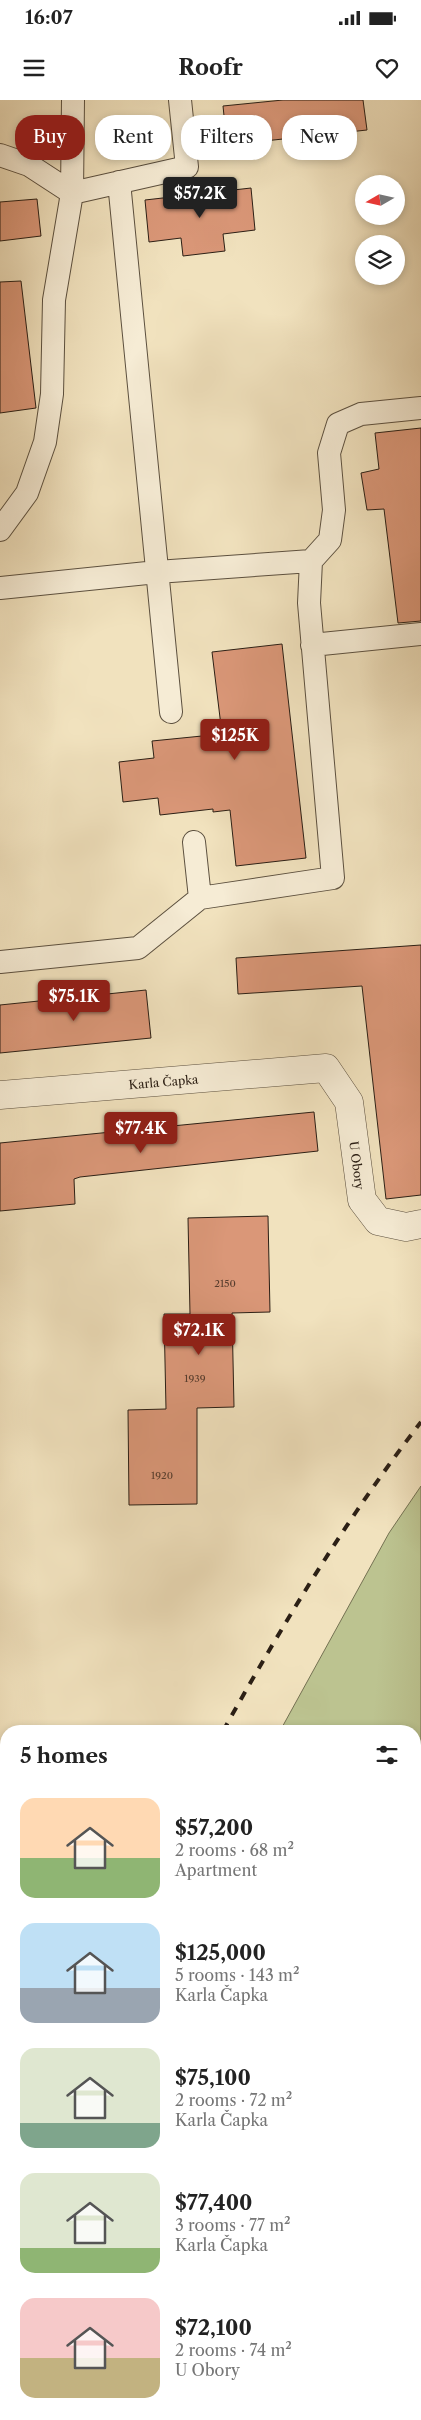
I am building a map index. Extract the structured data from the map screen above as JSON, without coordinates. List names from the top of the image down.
{
  "streets": {
    "street": ["Karla Čapka", "U Obory"]
  },
  "crossings": [
    ["Karla Čapka", "U Obory"]
  ],
  "house_numbers": ["2150", "1939", "1920"],
  "north": "left",
  "page": {
    "status": "16:07",
    "header": "Roofr",
    "chip": [
      "Buy",
      "Rent",
      "Filters",
      "New"
    ],
    "price": [
      "$57.2K",
      "$125K",
      "$75.1K",
      "$77.4K",
      "$72.1K"
    ],
    "heading": "5 homes",
    "list": [
      {
        "name": "$57,200",
        "note": "2 rooms · 68 m² · Apartment"
      },
      {
        "name": "$125,000",
        "note": "5 rooms · 143 m² · Karla Čapka"
      },
      {
        "name": "$75,100",
        "note": "2 rooms · 72 m² · Karla Čapka"
      },
      {
        "name": "$77,400",
        "note": "3 rooms · 77 m² · Karla Čapka"
      },
      {
        "name": "$72,100",
        "note": "2 rooms · 74 m² · U Obory"
      }
    ]
  }
}
